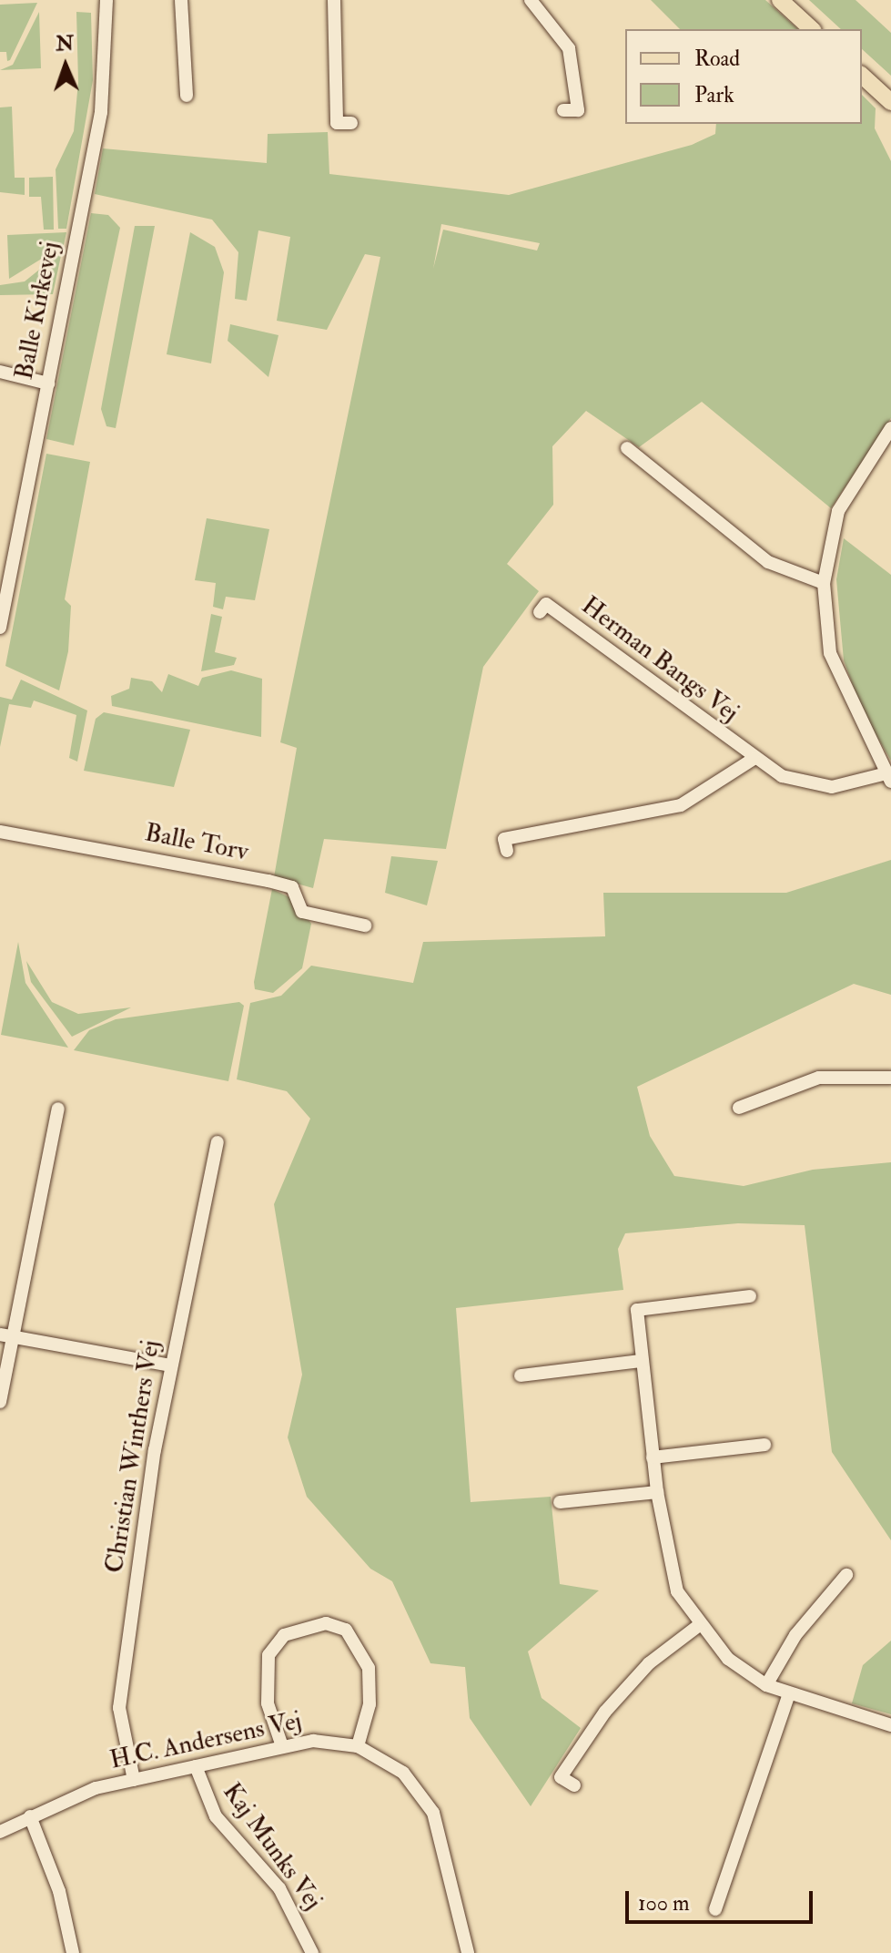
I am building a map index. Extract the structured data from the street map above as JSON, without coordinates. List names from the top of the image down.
{
  "streets": {
    "street": [
      "Balle Kirkevej",
      "Herman Bangs Vej",
      "Balle Torv",
      "Christian Winthers Vej",
      "H.C. Andersens Vej",
      "Kaj Munks Vej"
    ]
  },
  "crossings": [
    ["Christian Winthers Vej", "H.C. Andersens Vej"],
    ["H.C. Andersens Vej", "Kaj Munks Vej"]
  ],
  "legend": ["Road", "Park"],
  "scale_bar": "100 m",
  "north": "top"
}
